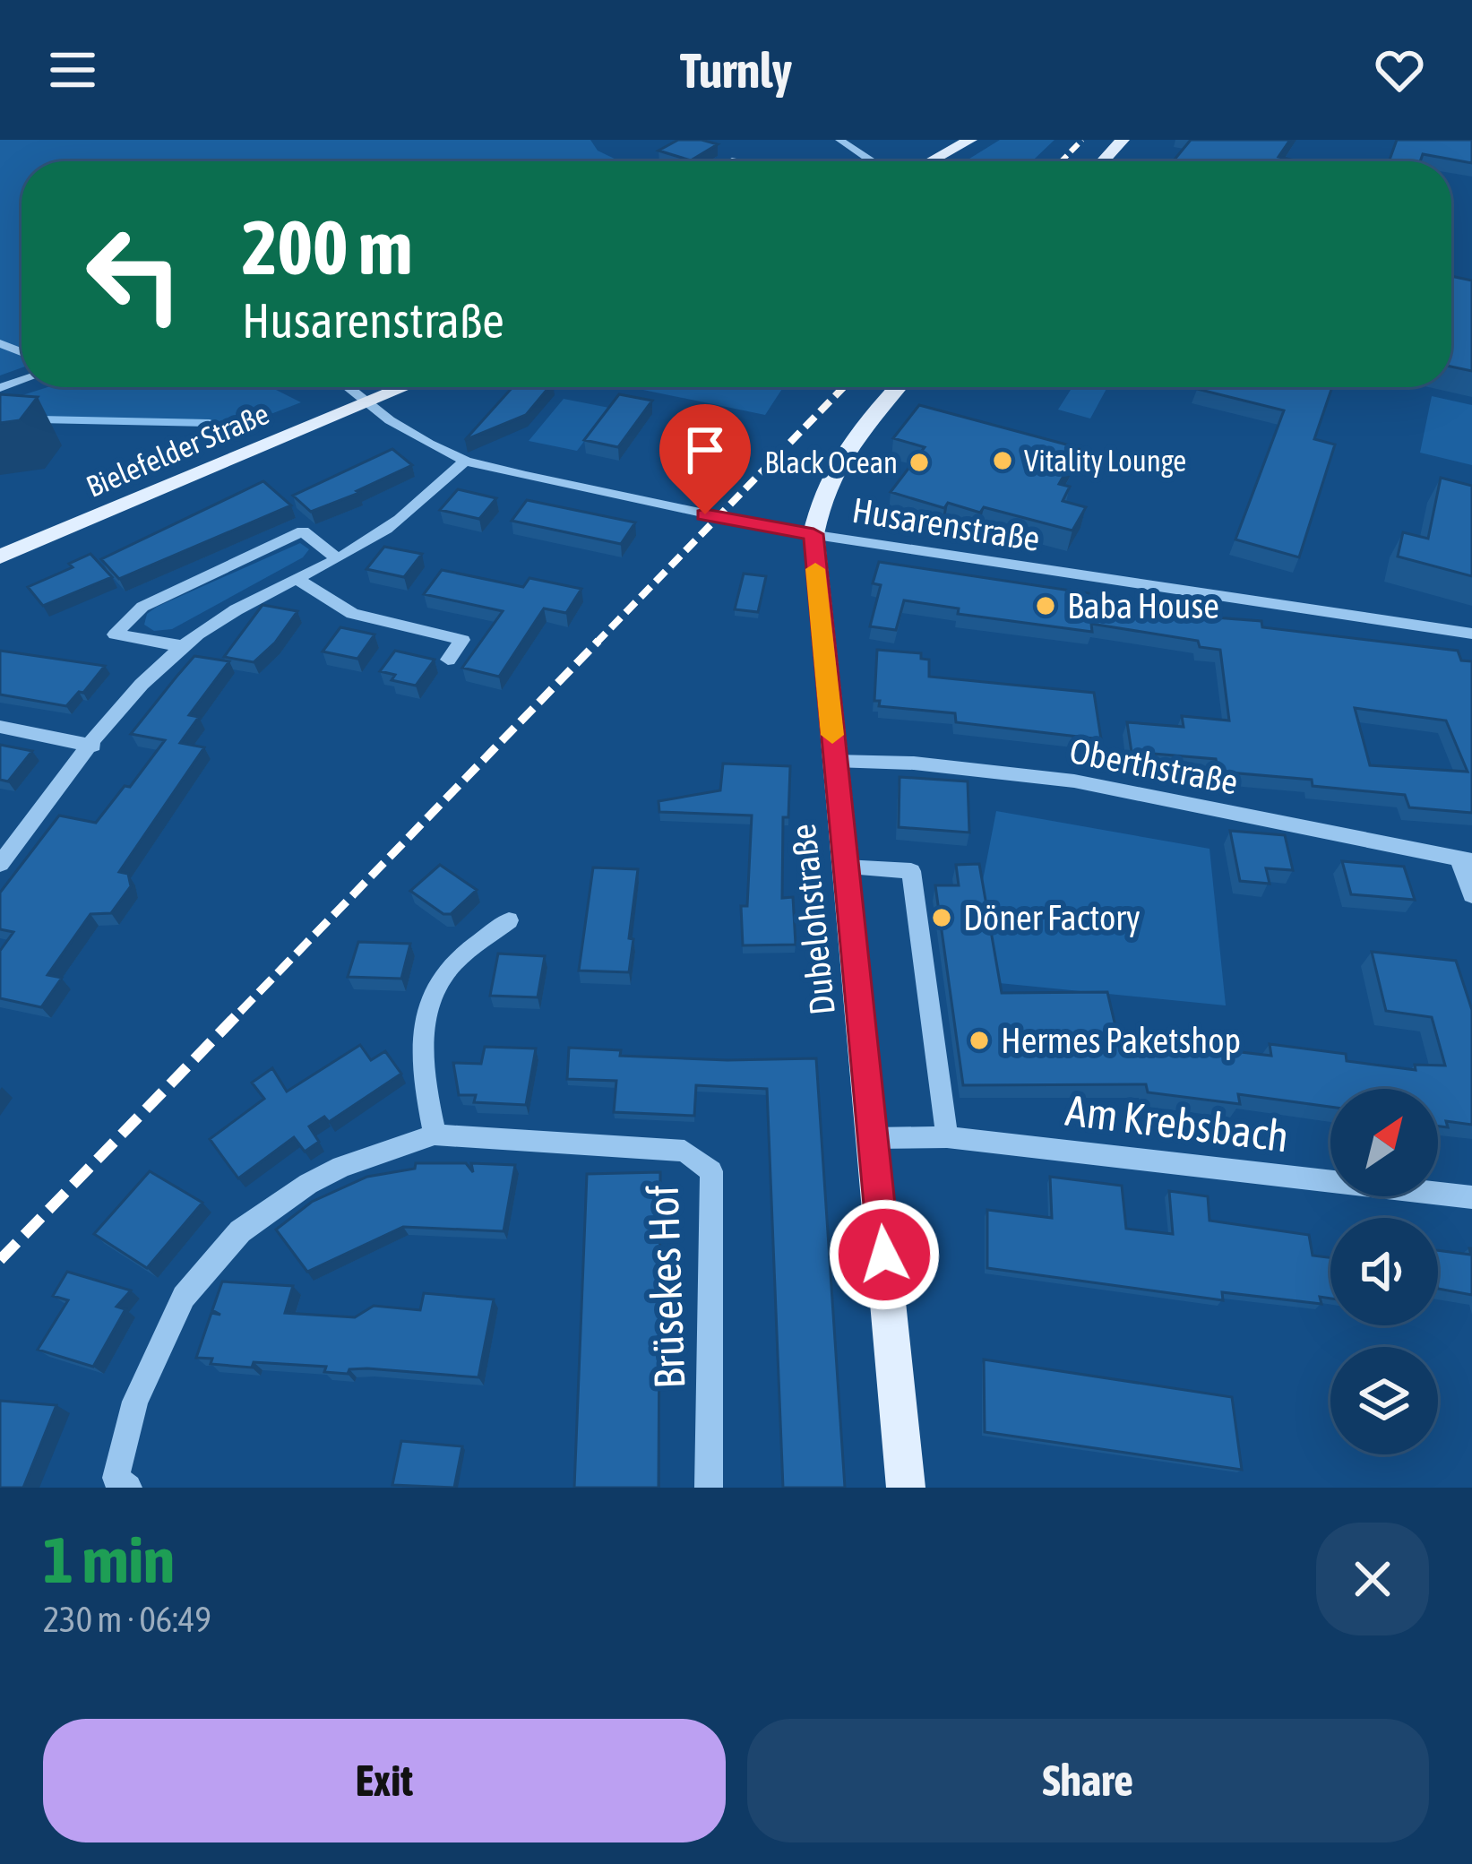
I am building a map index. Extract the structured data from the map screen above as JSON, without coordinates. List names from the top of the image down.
{
  "streets": {
    "main road": ["Bielefelder Straße", "Dubelohstraße"],
    "street": [
      "Husarenstraße",
      "Oberthstraße",
      "Am Krebsbach",
      "Brüsekes Hof"
    ]
  },
  "crossings": [
    ["Bielefelder Straße", "Husarenstraße"],
    ["Husarenstraße", "Dubelohstraße"],
    ["Oberthstraße", "Dubelohstraße"],
    ["Dubelohstraße", "Am Krebsbach"]
  ],
  "places": [
    "Vitality Lounge",
    "Black Ocean",
    "Baba House",
    "Döner Factory",
    "Hermes Paketshop"
  ],
  "north": "top right",
  "page": {
    "header": "Turnly",
    "turn": ["200 m", "Husarenstraße"],
    "heading": ["1 min", "230 m · 06:49"],
    "buttons": ["Exit", "Share"]
  }
}
